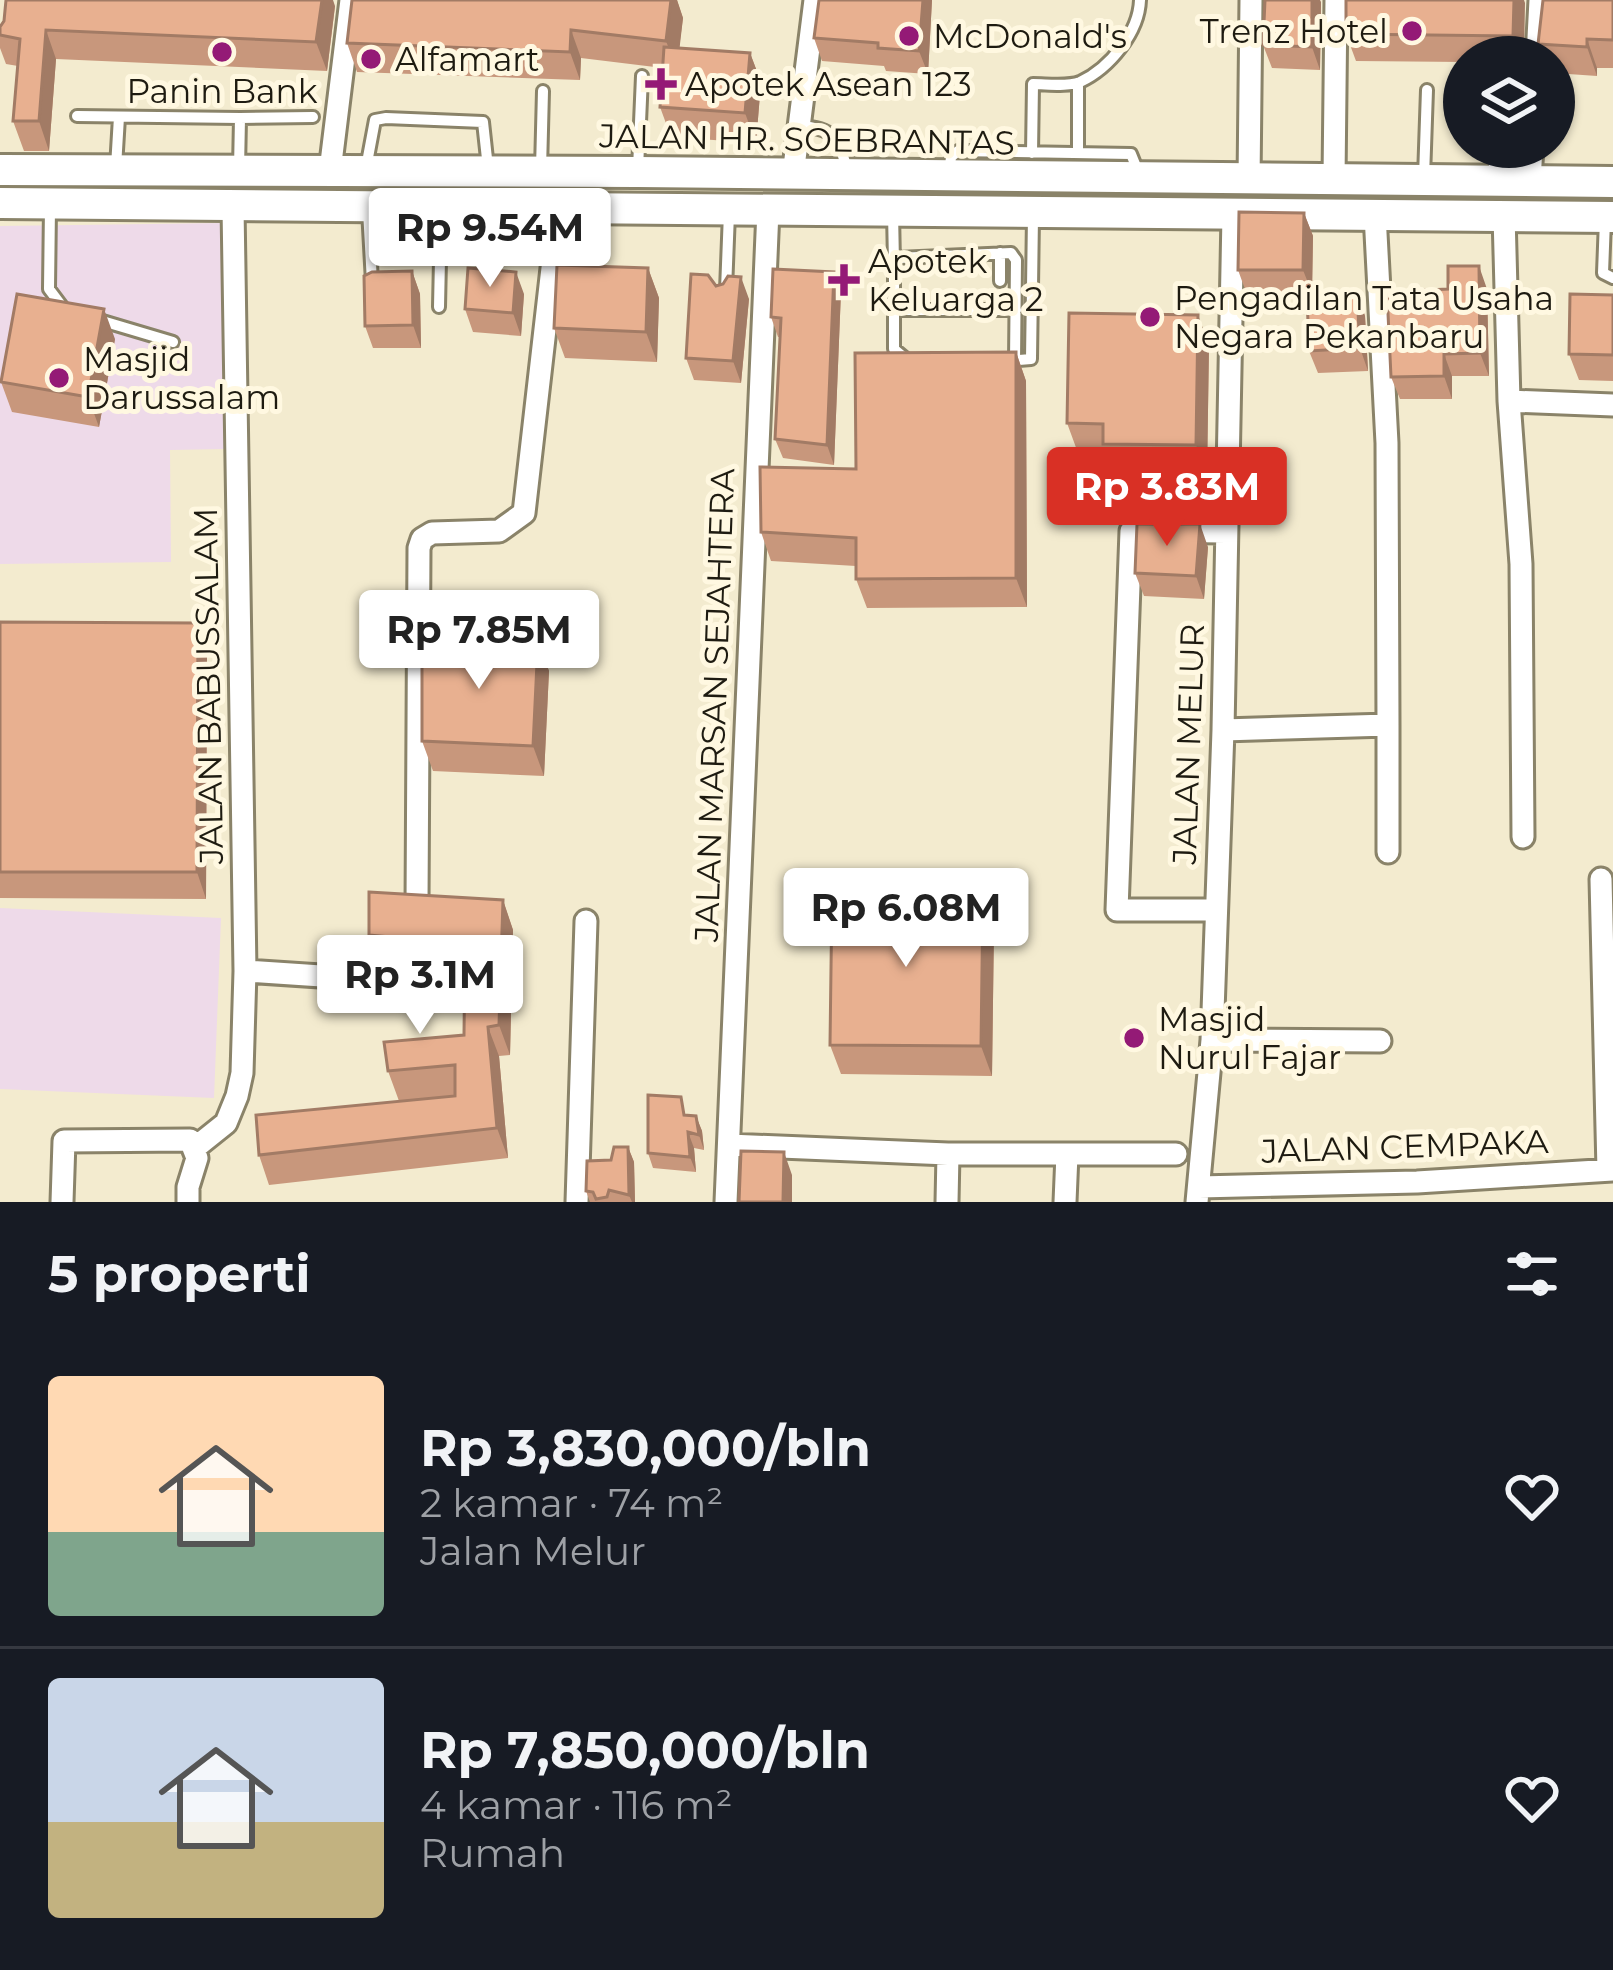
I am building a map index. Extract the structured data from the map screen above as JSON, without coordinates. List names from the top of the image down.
{
  "streets": {
    "main road": ["JALAN HR. SOEBRANTAS"],
    "street": [
      "JALAN BABUSSALAM",
      "JALAN MARSAN SEJAHTERA",
      "JALAN MELUR",
      "JALAN CEMPAKA"
    ]
  },
  "crossings": [
    ["JALAN MELUR", "JALAN CEMPAKA"]
  ],
  "places": {
    "other": [
      "Trenz Hotel",
      "McDonald's",
      "Panin Bank",
      "Alfamart",
      "Pengadilan Tata Usaha Negara Pekanbaru",
      "Masjid Darussalam",
      "Masjid Nurul Fajar"
    ],
    "health": ["Apotek Asean 123", "Apotek Keluarga 2"]
  },
  "page": {
    "price": [
      "Rp 9.54M",
      "Rp 3.83M",
      "Rp 7.85M",
      "Rp 6.08M",
      "Rp 3.1M"
    ],
    "heading": "5 properti",
    "list": [
      {
        "name": "Rp 3,830,000/bln",
        "note": "2 kamar · 74 m² · Jalan Melur"
      },
      {
        "name": "Rp 7,850,000/bln",
        "note": "4 kamar · 116 m² · Rumah"
      }
    ]
  }
}
